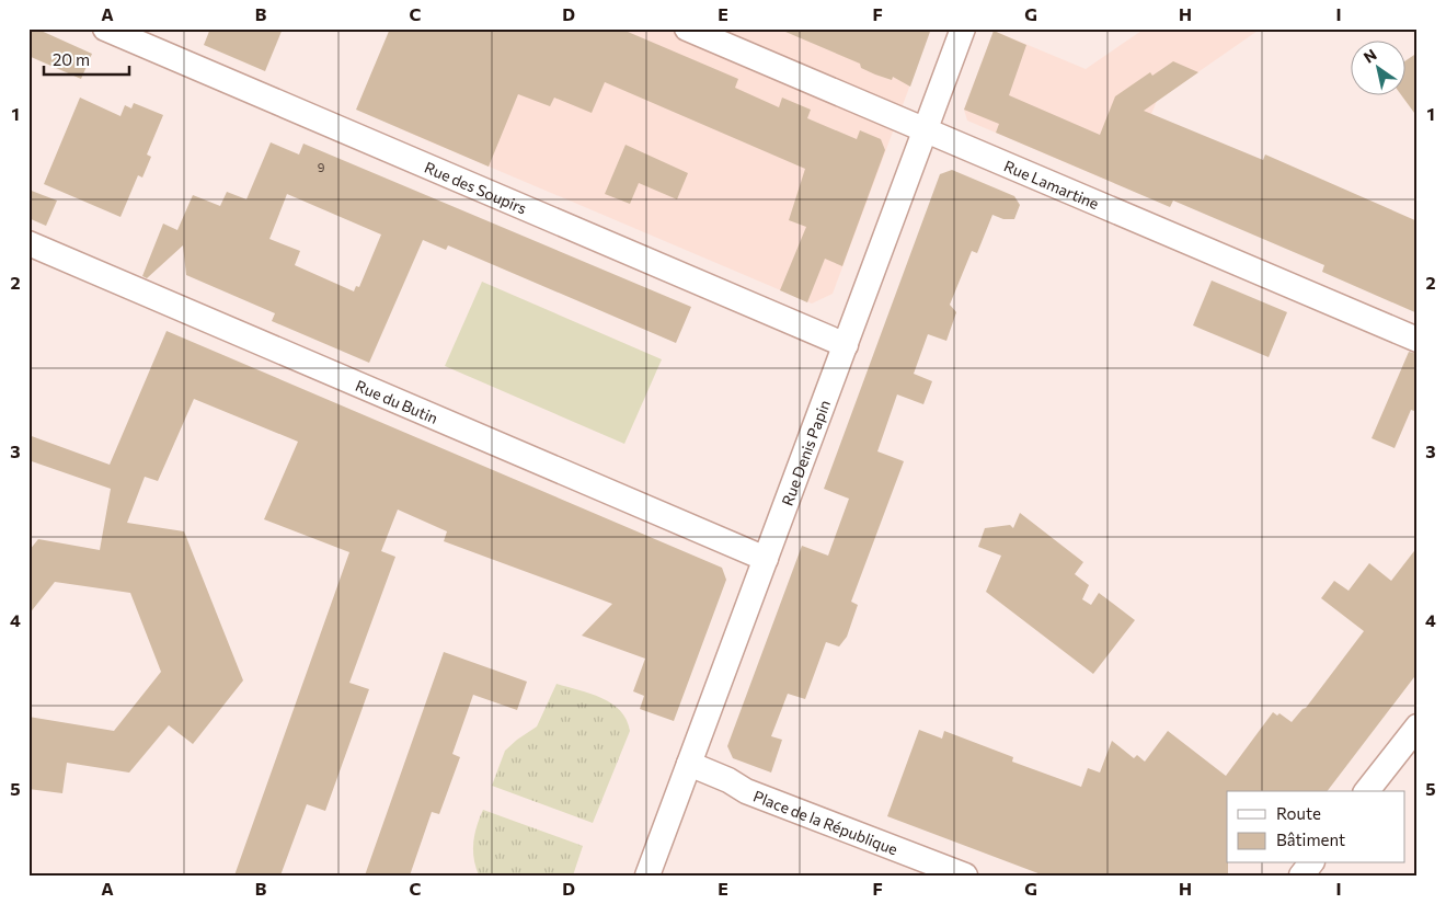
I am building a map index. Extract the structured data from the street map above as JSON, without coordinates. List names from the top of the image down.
{
  "streets": {
    "street": [
      "Rue Lamartine",
      "Rue des Soupirs",
      "Rue du Butin",
      "Rue Denis Papin",
      "Place de la République"
    ]
  },
  "crossings": [
    ["Rue Lamartine", "Rue Denis Papin"],
    ["Rue des Soupirs", "Rue Denis Papin"],
    ["Rue du Butin", "Rue Denis Papin"],
    ["Rue Denis Papin", "Place de la République"]
  ],
  "house_numbers": ["9"],
  "legend": ["Route", "Bâtiment"],
  "scale_bar": "20 m",
  "north": "top left",
  "grid": {
    "columns": [
      "A",
      "B",
      "C",
      "D",
      "E",
      "F",
      "G",
      "H",
      "I"
    ],
    "rows": [
      "1",
      "2",
      "3",
      "4",
      "5"
    ]
  }
}
